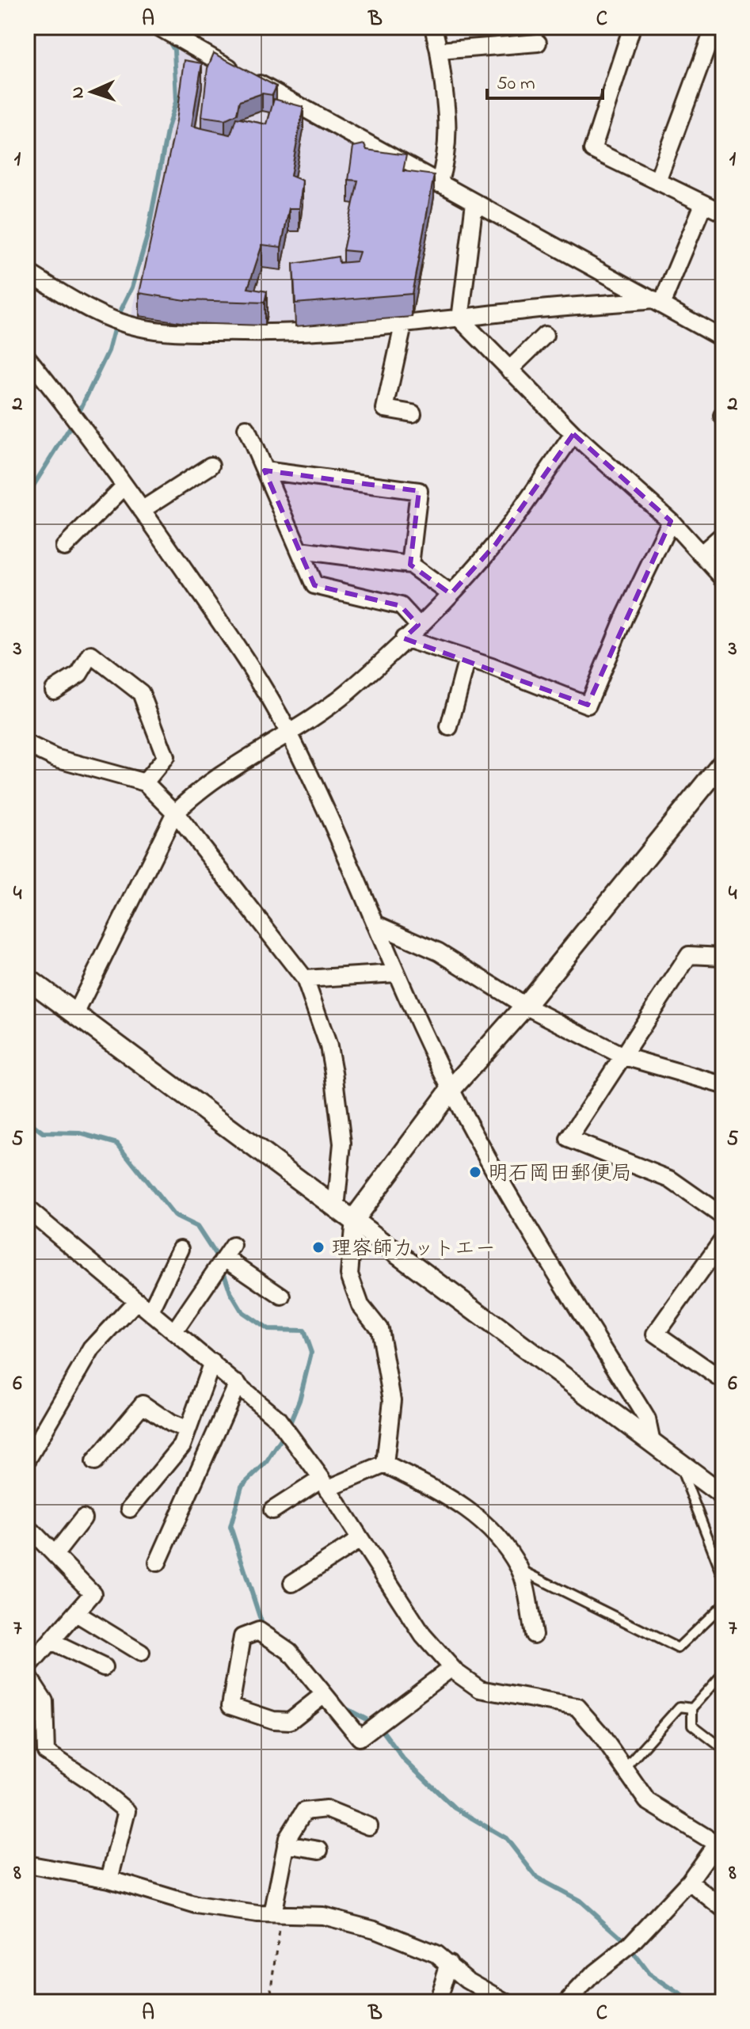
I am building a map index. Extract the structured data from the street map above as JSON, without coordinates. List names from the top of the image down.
{
  "places": ["明石岡田郵便局", "理容師カットエー"],
  "scale_bar": "50 m",
  "north": "left",
  "grid": {
    "columns": ["A", "B", "C"],
    "rows": [
      "1",
      "2",
      "3",
      "4",
      "5",
      "6",
      "7",
      "8"
    ]
  }
}
